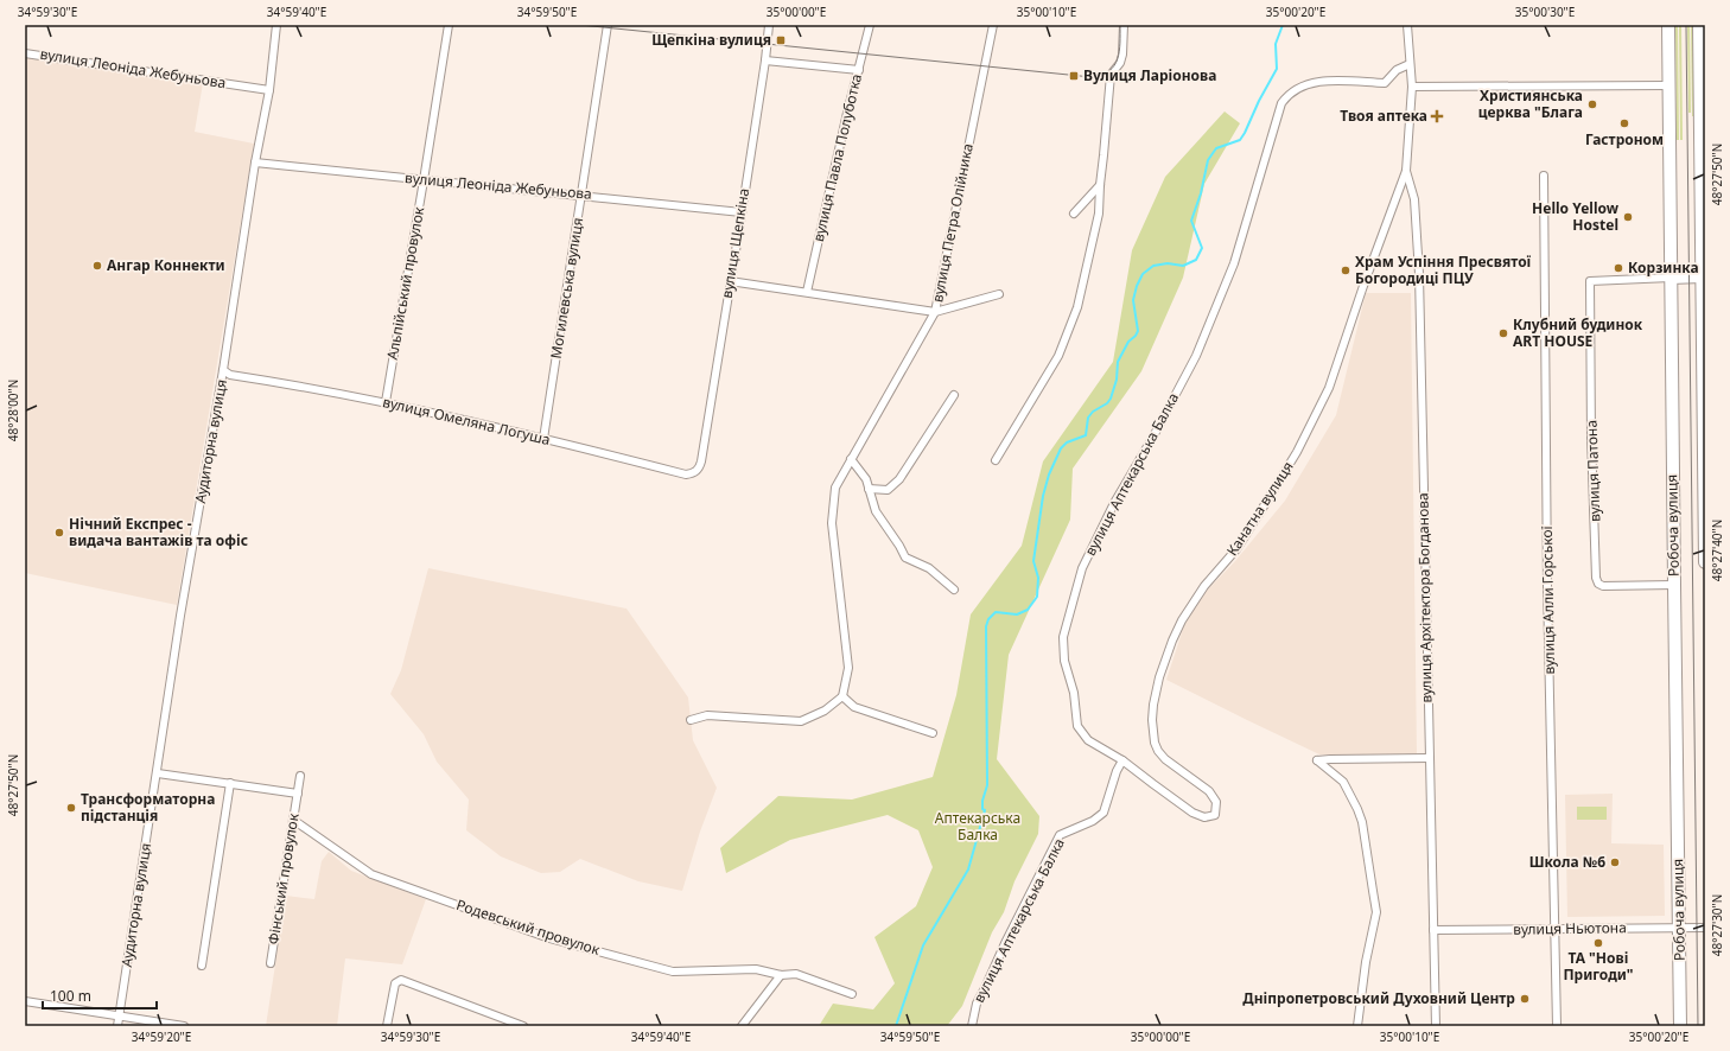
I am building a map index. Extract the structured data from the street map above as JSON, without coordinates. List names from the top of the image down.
{
  "streets": {
    "main road": ["Робоча вулиця"],
    "street": [
      "вулиця Леоніда Жебуньова",
      "вулиця Павла Полуботка",
      "вулиця Петра Олійника",
      "вулиця Щепкіна",
      "Альпійський провулок",
      "Могилевська вулиця",
      "вулиця Омеляна Логуша",
      "Аудиторна вулиця",
      "вулиця Патона",
      "вулиця Аптекарська Балка",
      "Канатна вулиця",
      "вулиця Архітектора Богданова",
      "вулиця Алли Горської",
      "Фінський провулок",
      "Родевський провулок",
      "вулиця Ньютона"
    ]
  },
  "crossings": [
    ["вулиця Леоніда Жебуньова", "вулиця Щепкіна"],
    ["вулиця Леоніда Жебуньова", "Альпійський провулок"],
    ["вулиця Леоніда Жебуньова", "Могилевська вулиця"],
    ["вулиця Леоніда Жебуньова", "Аудиторна вулиця"],
    ["вулиця Щепкіна", "вулиця Омеляна Логуша"],
    ["Альпійський провулок", "вулиця Омеляна Логуша"],
    ["Могилевська вулиця", "вулиця Омеляна Логуша"],
    ["вулиця Омеляна Логуша", "Аудиторна вулиця"],
    ["Аудиторна вулиця", "Фінський провулок"],
    ["вулиця Патона", "Робоча вулиця"],
    ["вулиця Аптекарська Балка", "Канатна вулиця"],
    ["Канатна вулиця", "вулиця Архітектора Богданова"],
    ["Робоча вулиця", "вулиця Ньютона"],
    ["вулиця Архітектора Богданова", "вулиця Ньютона"],
    ["вулиця Алли Горської", "вулиця Ньютона"],
    ["Фінський провулок", "Родевський провулок"]
  ],
  "parks": ["Аптекарська Балка"],
  "places": {
    "transit": ["Щепкіна вулиця", "Вулиця Ларіонова"],
    "other": [
      "Християнська церква \"Блага",
      "Гастроном",
      "Hello Yellow Hostel",
      "Ангар Коннекти",
      "Корзинка",
      "Храм Успіння Пресвятої Богородиці ПЦУ",
      "Клубний будинок ART HOUSE",
      "Нічний Експрес - видача вантажів та офіс",
      "Трансформаторна підстанція",
      "Школа №6",
      "ТА \"Нові Пригоди\"",
      "Дніпропетровський Духовний Центр"
    ],
    "health": ["Твоя аптека"]
  },
  "scale_bar": "100 m",
  "coordinates": [
    "34°59'30\"E",
    "34°59'40\"E",
    "34°59'50\"E",
    "35°00'00\"E",
    "35°00'10\"E",
    "35°00'20\"E",
    "35°00'30\"E",
    "48°27'50\"N",
    "48°28'00\"N",
    "48°27'40\"N",
    "48°27'30\"N",
    "34°59'20\"E"
  ]
}
